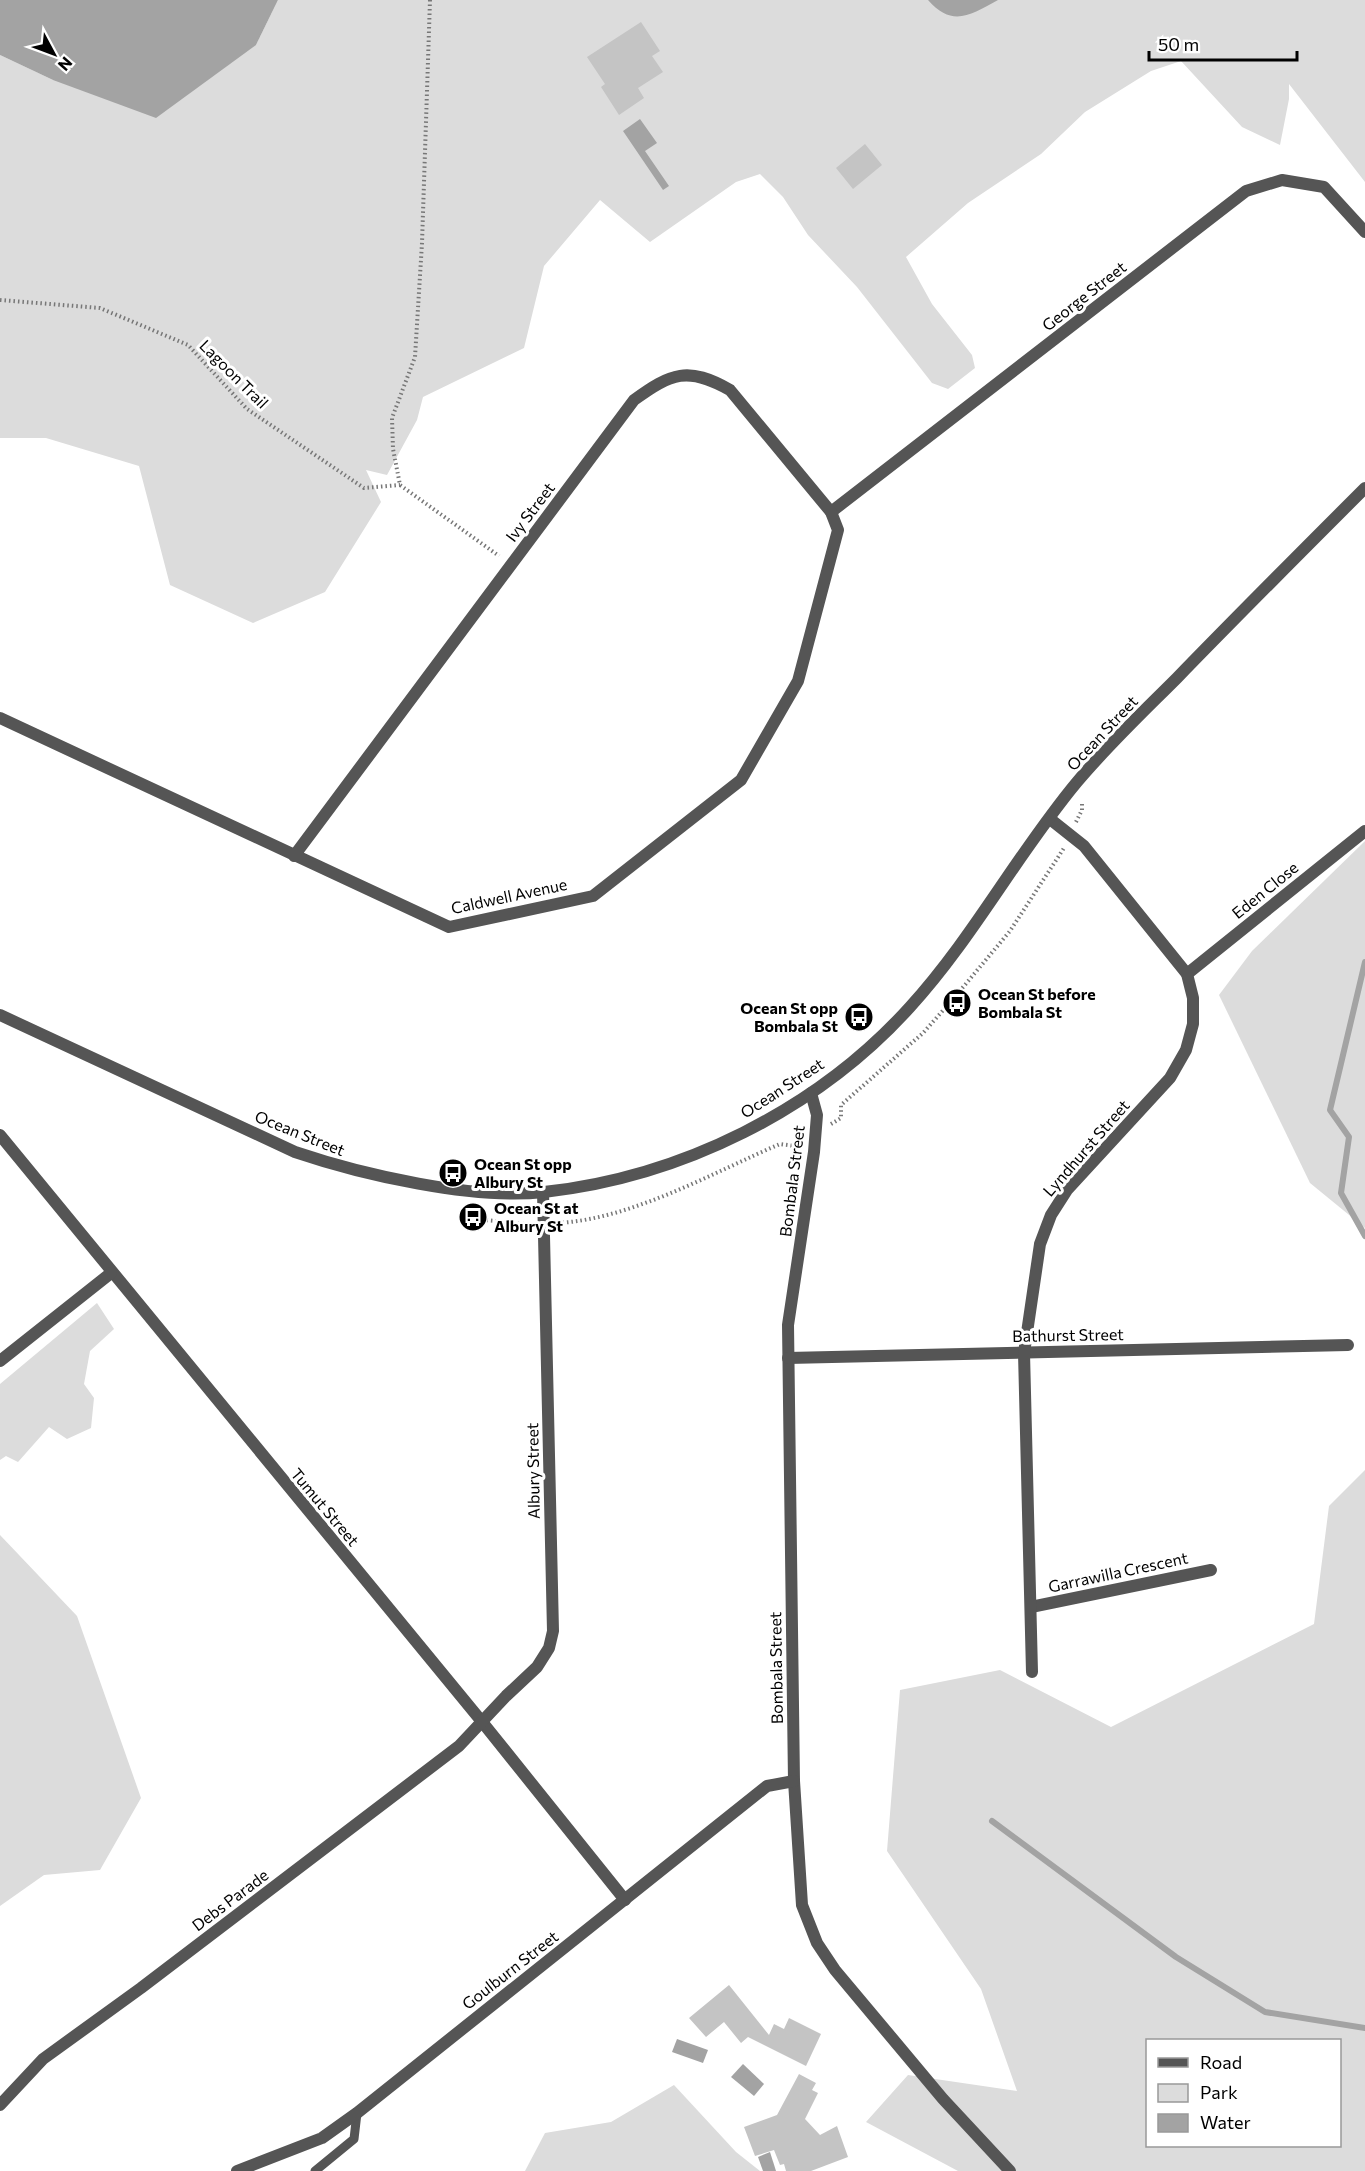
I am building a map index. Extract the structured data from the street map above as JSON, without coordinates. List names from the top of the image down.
{
  "streets": {
    "street": [
      "George Street",
      "Ivy Street",
      "Ocean Street",
      "Eden Close",
      "Caldwell Avenue",
      "Lyndhurst Street",
      "Bombala Street",
      "Bathurst Street",
      "Albury Street",
      "Tumut Street",
      "Garrawilla Crescent",
      "Debs Parade",
      "Goulburn Street"
    ],
    "path": ["Lagoon Trail"]
  },
  "crossings": [
    ["George Street", "Ivy Street"],
    ["George Street", "Caldwell Avenue"],
    ["Ivy Street", "Caldwell Avenue"],
    ["Ocean Street", "Lyndhurst Street"],
    ["Ocean Street", "Bombala Street"],
    ["Ocean Street", "Albury Street"],
    ["Eden Close", "Lyndhurst Street"],
    ["Lyndhurst Street", "Bathurst Street"],
    ["Lyndhurst Street", "Garrawilla Crescent"],
    ["Bombala Street", "Bathurst Street"],
    ["Bombala Street", "Goulburn Street"],
    ["Albury Street", "Tumut Street"],
    ["Albury Street", "Debs Parade"],
    ["Tumut Street", "Debs Parade"],
    ["Tumut Street", "Goulburn Street"]
  ],
  "places": {
    "bus stop": [
      "Ocean St before Bombala St",
      "Ocean St opp Bombala St",
      "Ocean St opp Albury St",
      "Ocean St at Albury St"
    ]
  },
  "legend": ["Road", "Park", "Water"],
  "scale_bar": "50 m",
  "north": "bottom right"
}
